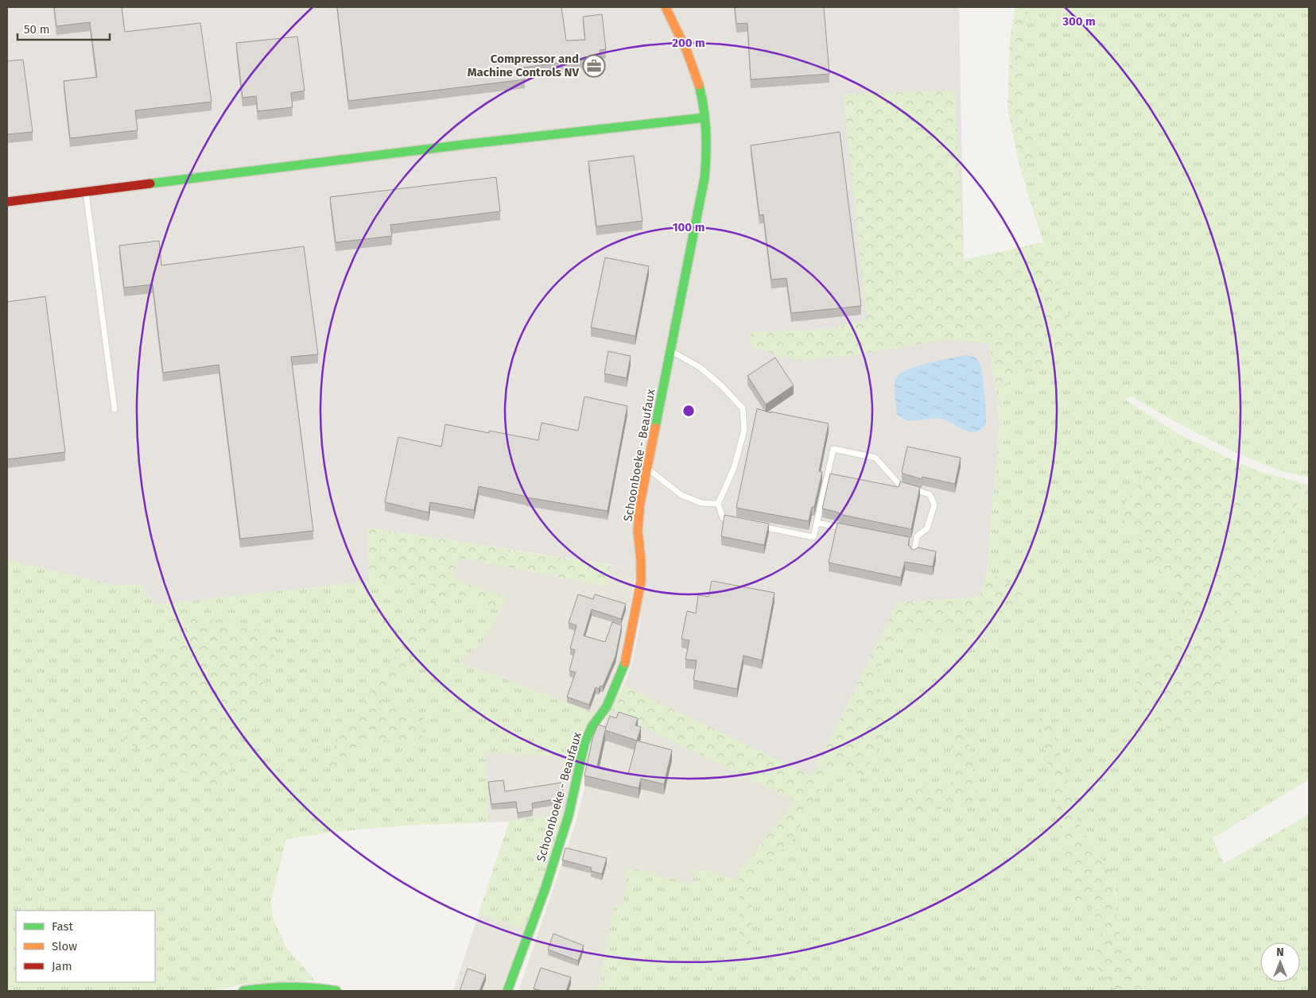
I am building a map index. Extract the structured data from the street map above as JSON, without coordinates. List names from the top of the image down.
{
  "streets": {
    "street": ["Schoonboeke - Beaufaux"]
  },
  "places": {
    "office": ["Compressor and Machine Controls NV"]
  },
  "legend": ["Fast", "Slow", "Jam"],
  "scale_bar": "50 m",
  "north": "top",
  "rings": ["300 m", "200 m", "100 m"]
}
